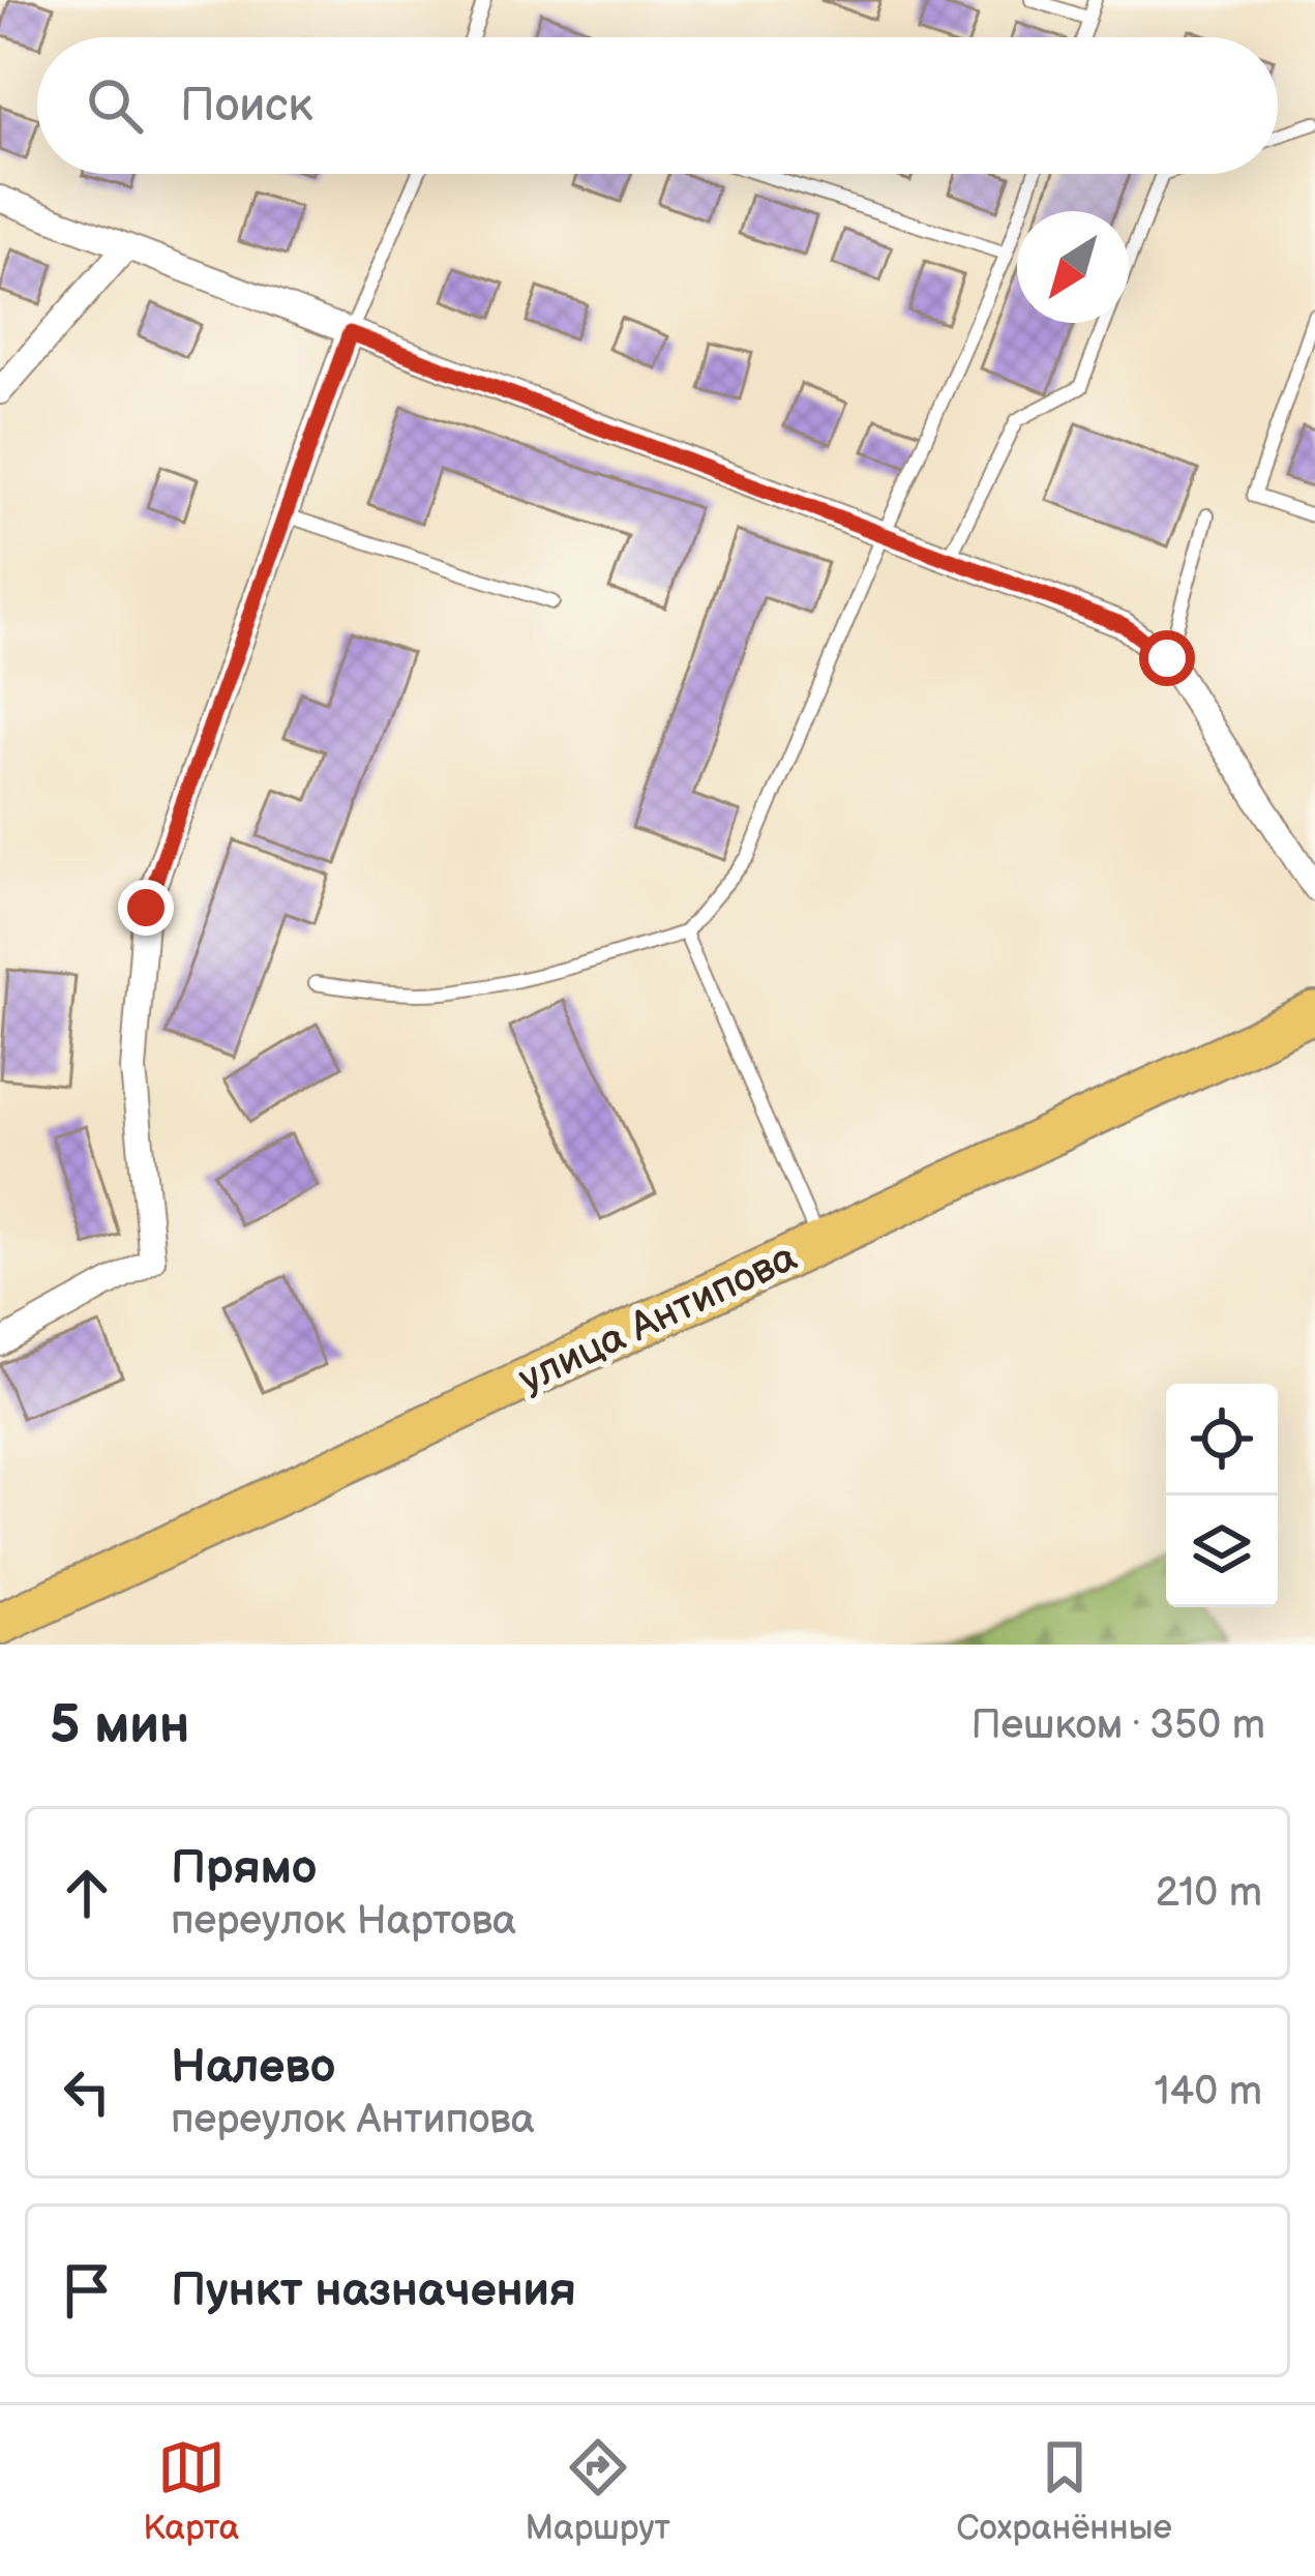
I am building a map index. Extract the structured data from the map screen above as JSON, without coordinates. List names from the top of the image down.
{
  "streets": {
    "main road": ["улица Антипова"]
  },
  "north": "bottom left",
  "page": {
    "search": "Поиск",
    "heading": ["5 мин", "Пешком · 350 m"],
    "list": [
      ["Прямо", "переулок Нартова", "210 m"],
      ["Налево", "переулок Антипова", "140 m"],
      "Пункт назначения"
    ],
    "nav": ["Карта", "Маршрут", "Сохранённые"]
  }
}
